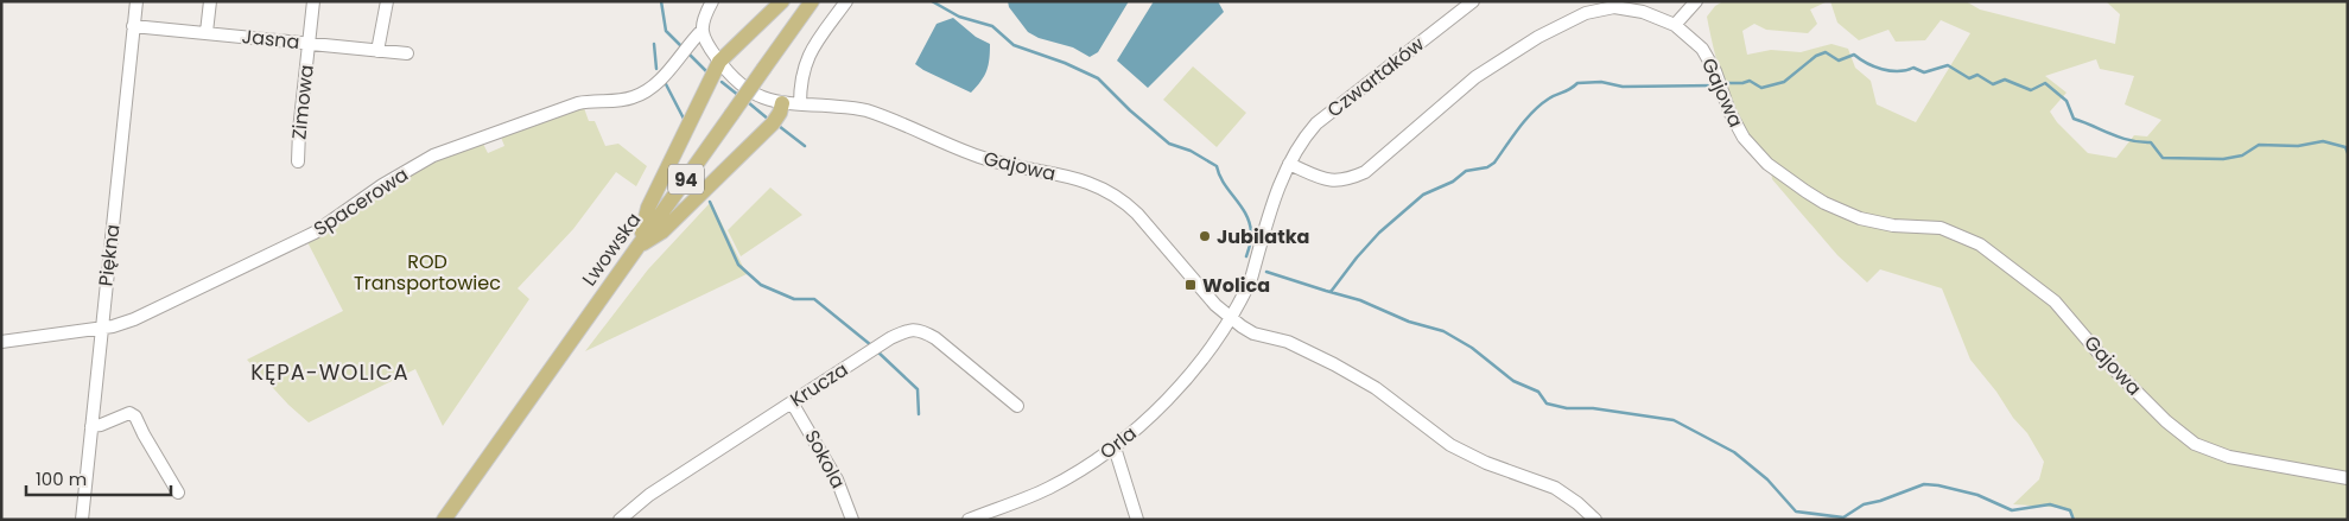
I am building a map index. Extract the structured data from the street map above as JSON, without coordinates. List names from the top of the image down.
{
  "streets": {
    "main road": ["94", "Lwowska"],
    "street": [
      "Jasna",
      "Czwartaków",
      "Gajowa",
      "Zimowa",
      "Spacerowa",
      "Piękna",
      "Krucza",
      "Orla",
      "Sokola"
    ]
  },
  "crossings": [
    ["Jasna", "Zimowa"],
    ["Jasna", "Piękna"],
    ["Czwartaków", "Gajowa"],
    ["Gajowa", "Orla"],
    ["Spacerowa", "Piękna"],
    ["Krucza", "Sokola"]
  ],
  "districts": ["KĘPA-WOLICA"],
  "parks": ["ROD Transportowiec"],
  "places": {
    "other": ["Jubilatka"],
    "transit": ["Wolica"]
  },
  "scale_bar": "100 m"
}
